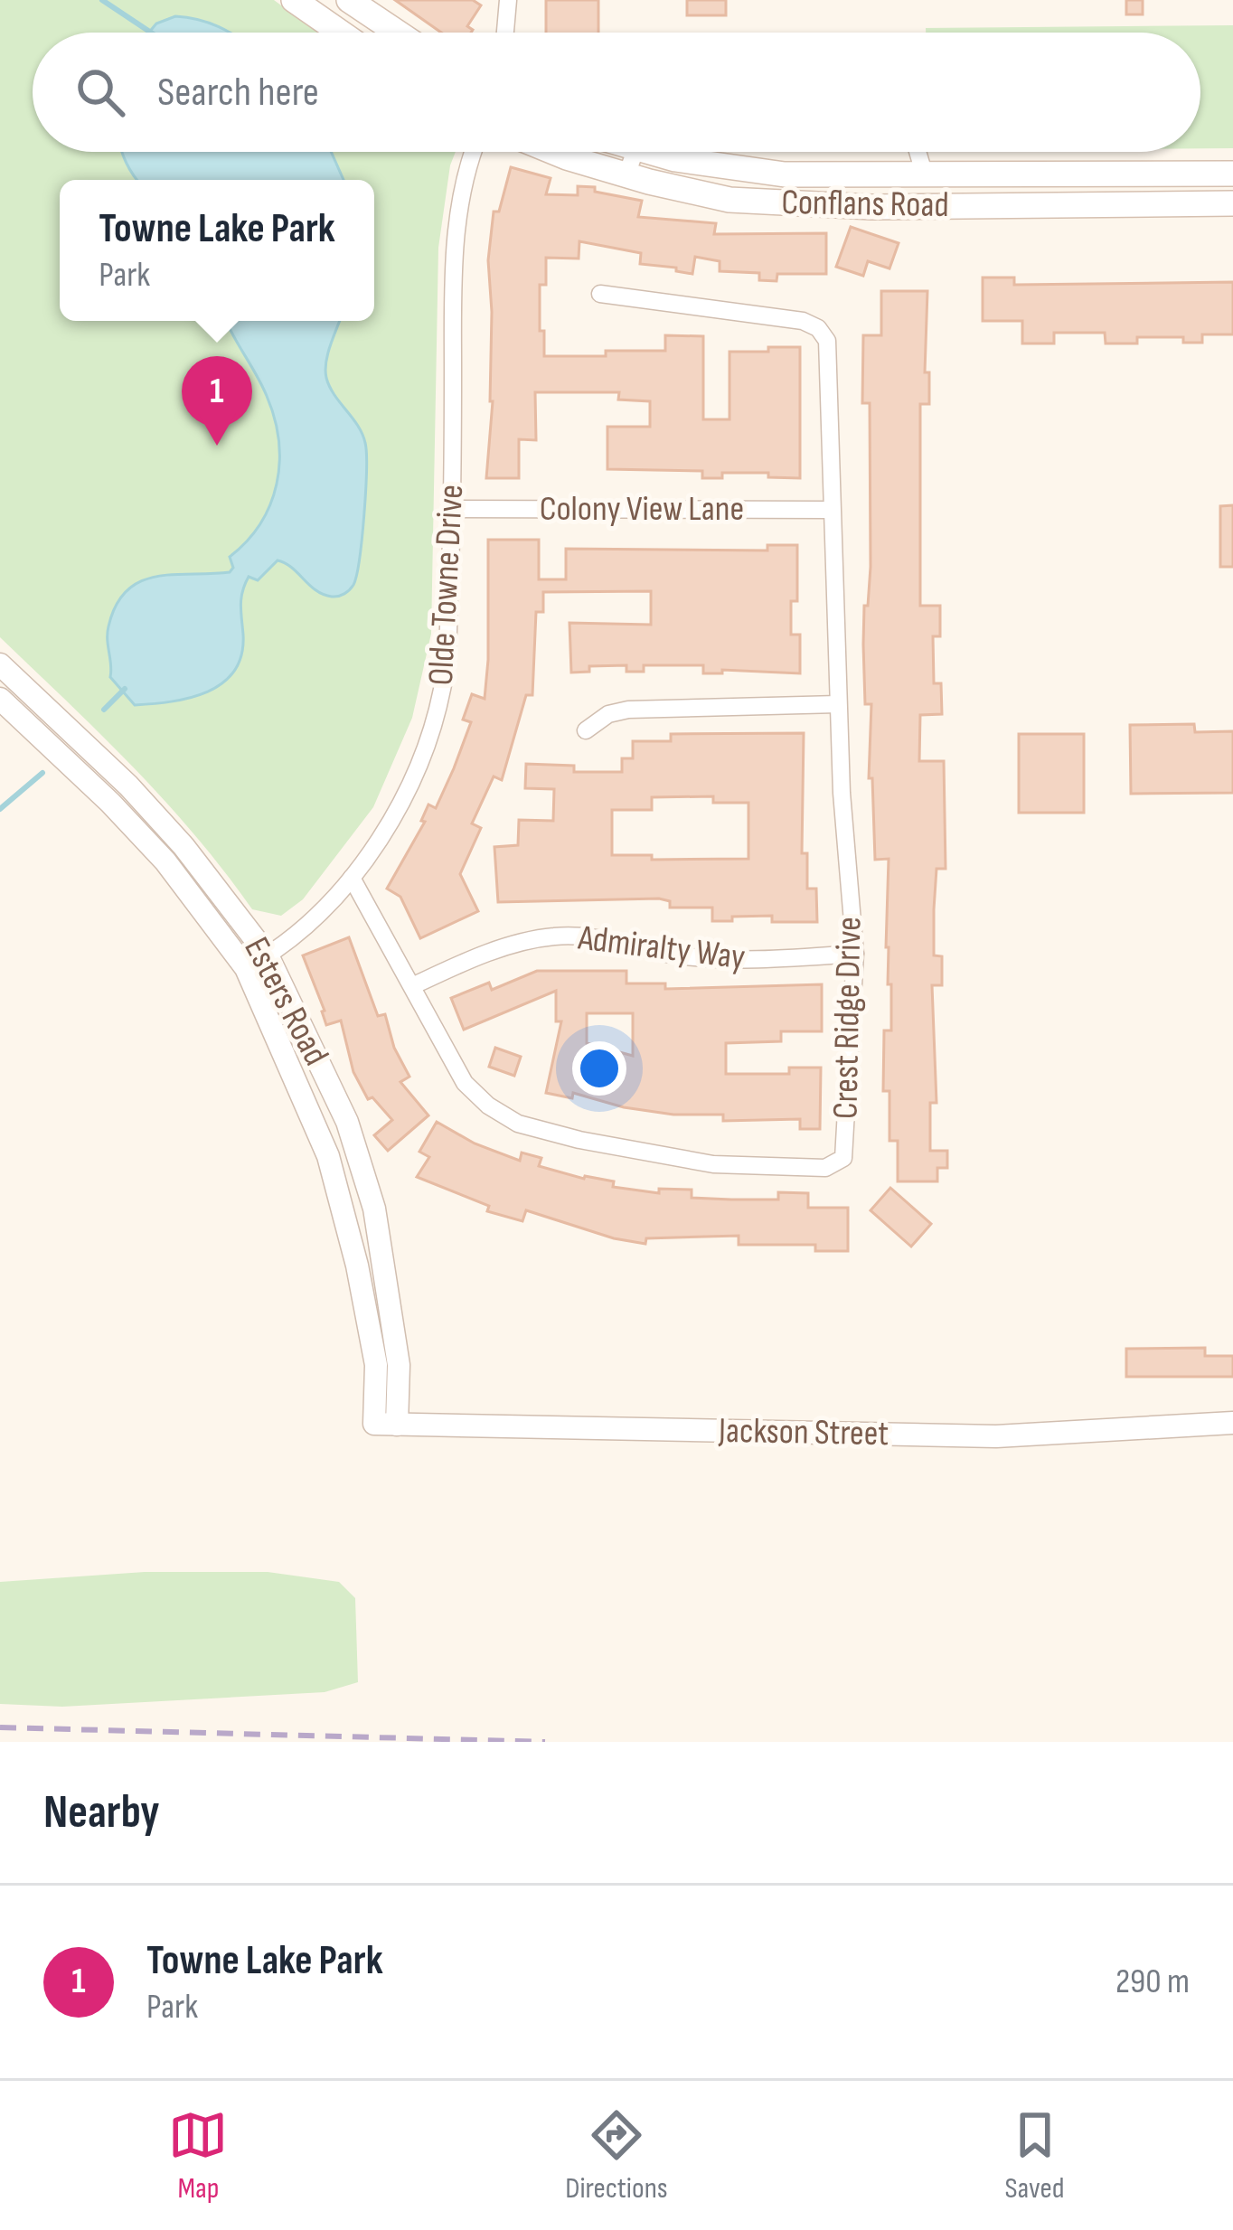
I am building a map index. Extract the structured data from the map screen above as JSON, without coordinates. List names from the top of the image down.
{
  "streets": {
    "main road": ["Conflans Road"],
    "street": [
      "Colony View Lane",
      "Olde Towne Drive",
      "Admiralty Way",
      "Esters Road",
      "Crest Ridge Drive",
      "Jackson Street"
    ]
  },
  "crossings": [
    ["Colony View Lane", "Olde Towne Drive"],
    ["Colony View Lane", "Crest Ridge Drive"],
    ["Olde Towne Drive", "Esters Road"],
    ["Olde Towne Drive", "Crest Ridge Drive"],
    ["Admiralty Way", "Crest Ridge Drive"],
    ["Esters Road", "Jackson Street"]
  ],
  "page": {
    "search": "Search here",
    "popup": ["Towne Lake Park", "Park"],
    "pins": "1",
    "heading": "Nearby",
    "list": [
      {
        "mark": "1",
        "name": "Towne Lake Park",
        "note": "Park",
        "value": "290 m"
      }
    ],
    "nav": ["Map", "Directions", "Saved"]
  }
}
